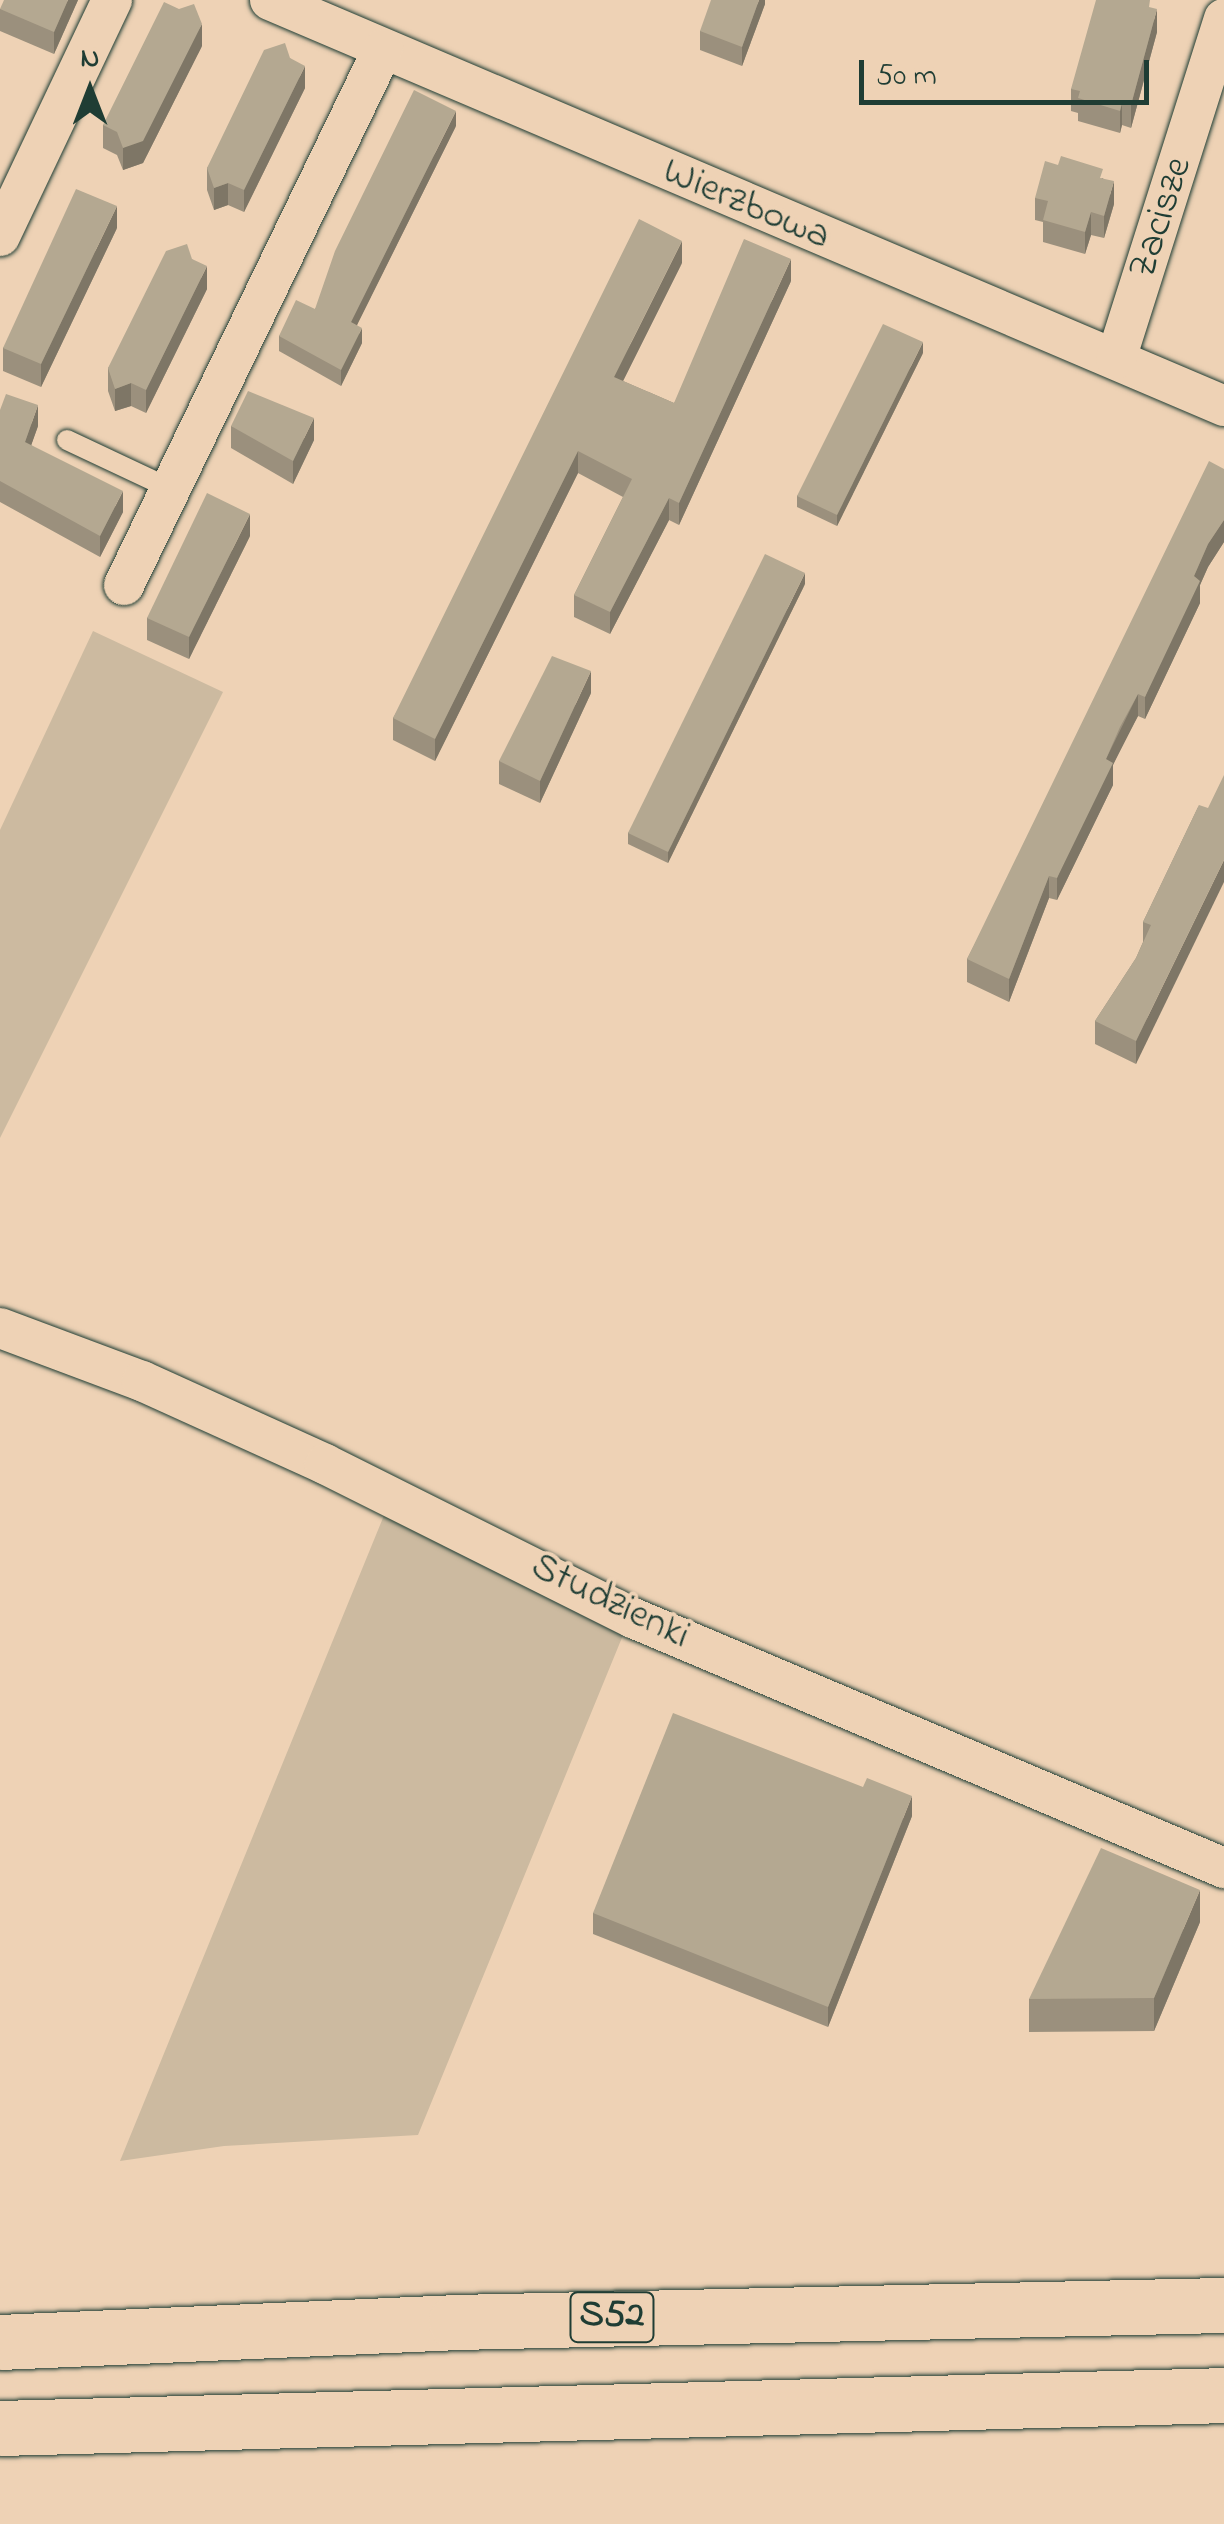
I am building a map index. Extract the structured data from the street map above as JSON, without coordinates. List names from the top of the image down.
{
  "streets": {
    "highway": ["S52"],
    "street": ["Wierzbowa", "Zacisze", "Studzienki"]
  },
  "crossings": [
    ["Wierzbowa", "Zacisze"]
  ],
  "scale_bar": "50 m",
  "north": "top"
}
